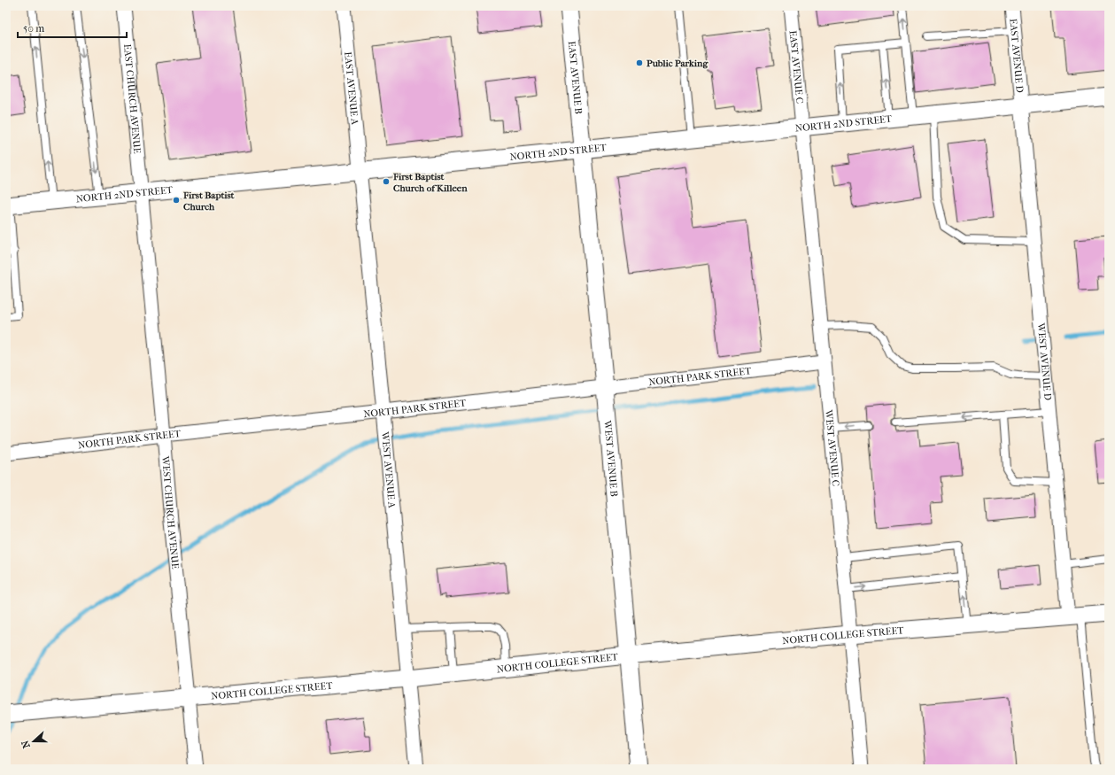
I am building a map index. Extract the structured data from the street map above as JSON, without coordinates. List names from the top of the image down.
{
  "streets": {
    "street": [
      "EAST AVENUE D",
      "EAST AVENUE C",
      "EAST AVENUE B",
      "EAST AVENUE A",
      "EAST CHURCH AVENUE",
      "NORTH 2ND STREET",
      "WEST AVENUE D",
      "NORTH PARK STREET",
      "WEST AVENUE C",
      "WEST AVENUE B",
      "WEST AVENUE A",
      "WEST CHURCH AVENUE",
      "NORTH COLLEGE STREET"
    ]
  },
  "crossings": [
    ["EAST AVENUE D", "NORTH 2ND STREET"],
    ["EAST AVENUE D", "WEST AVENUE D"],
    ["EAST AVENUE C", "NORTH 2ND STREET"],
    ["EAST AVENUE C", "WEST AVENUE C"],
    ["EAST AVENUE B", "NORTH 2ND STREET"],
    ["EAST AVENUE B", "WEST AVENUE B"],
    ["EAST AVENUE A", "NORTH 2ND STREET"],
    ["EAST AVENUE A", "WEST AVENUE A"],
    ["EAST CHURCH AVENUE", "NORTH 2ND STREET"],
    ["EAST CHURCH AVENUE", "WEST CHURCH AVENUE"],
    ["NORTH 2ND STREET", "WEST AVENUE D"],
    ["NORTH 2ND STREET", "WEST AVENUE C"],
    ["NORTH 2ND STREET", "WEST AVENUE B"],
    ["NORTH 2ND STREET", "WEST AVENUE A"],
    ["NORTH 2ND STREET", "WEST CHURCH AVENUE"],
    ["WEST AVENUE D", "NORTH COLLEGE STREET"],
    ["NORTH PARK STREET", "WEST AVENUE C"],
    ["NORTH PARK STREET", "WEST AVENUE B"],
    ["NORTH PARK STREET", "WEST AVENUE A"],
    ["NORTH PARK STREET", "WEST CHURCH AVENUE"],
    ["WEST AVENUE C", "NORTH COLLEGE STREET"],
    ["WEST AVENUE B", "NORTH COLLEGE STREET"],
    ["WEST AVENUE A", "NORTH COLLEGE STREET"],
    ["WEST CHURCH AVENUE", "NORTH COLLEGE STREET"]
  ],
  "places": ["Public Parking", "First Baptist Church of Killeen", "First Baptist Church"],
  "scale_bar": "50 m",
  "north": "left"
}
